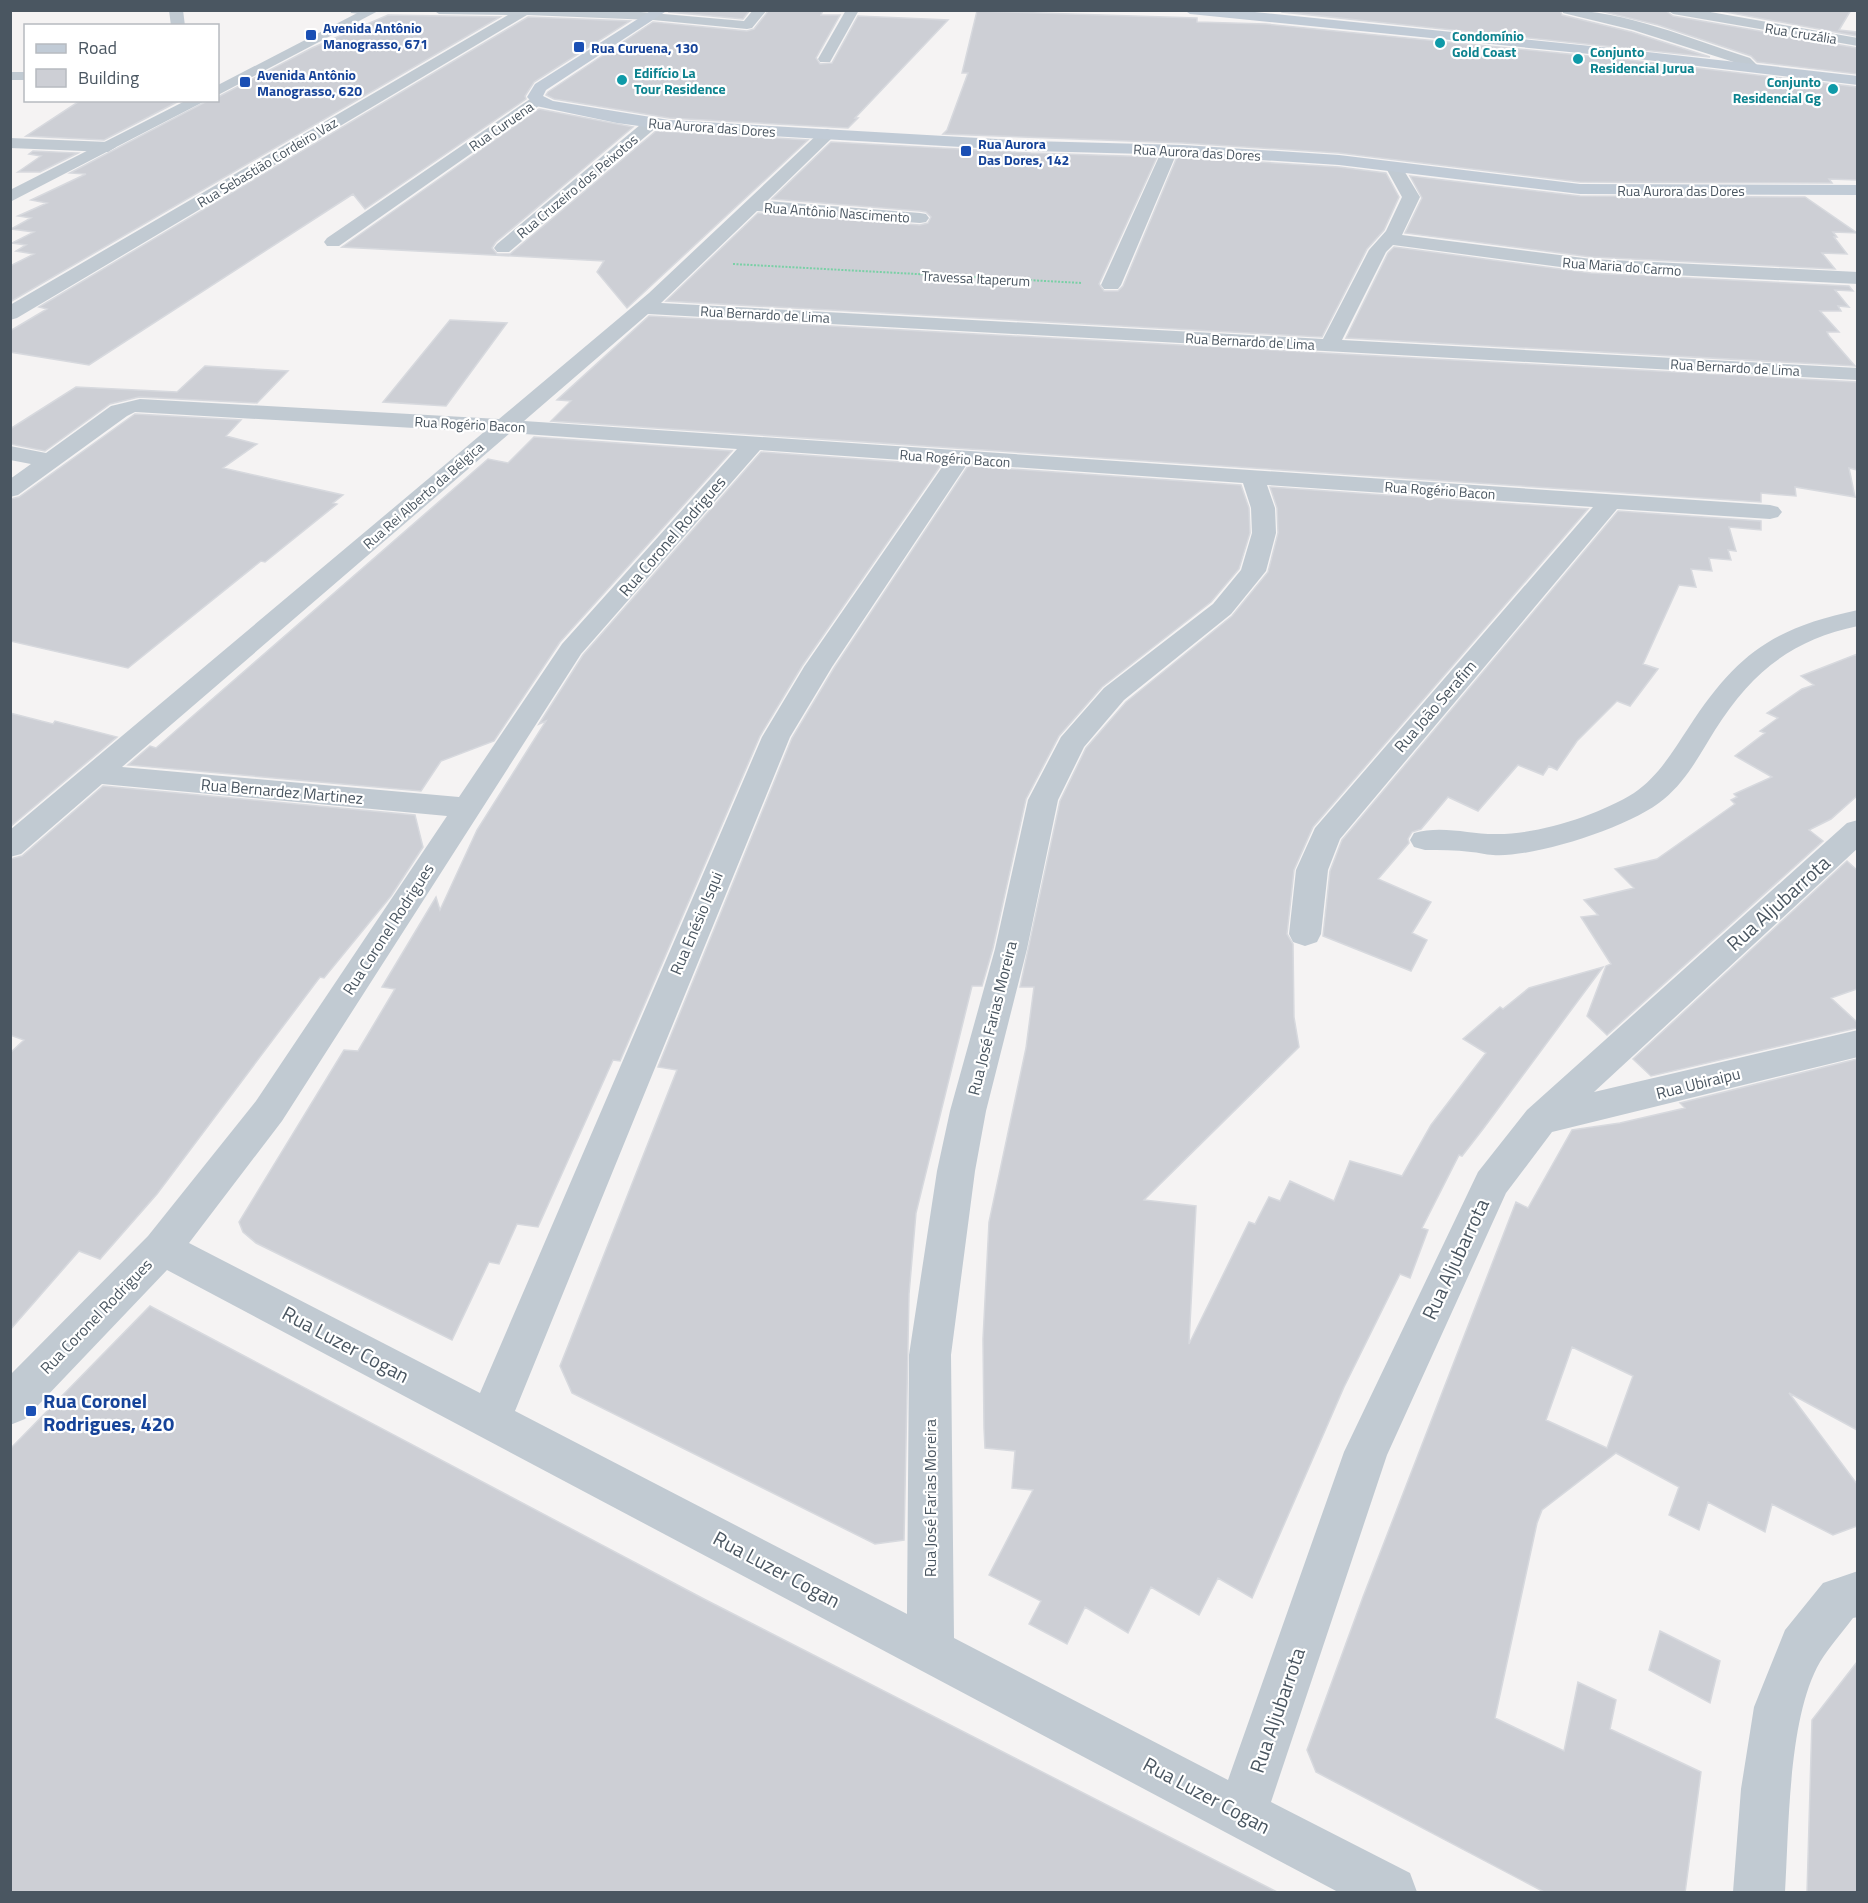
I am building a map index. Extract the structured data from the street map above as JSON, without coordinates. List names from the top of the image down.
{
  "streets": {
    "main road": ["Rua Curuena", "Rua Aurora das Dores"],
    "street": [
      "Rua Cruzália",
      "Rua Sebastião Cordeiro Vaz",
      "Rua Cruzeiro dos Peixotos",
      "Rua Antônio Nascimento",
      "Rua Maria do Carmo",
      "Rua Bernardo de Lima",
      "Rua Rogério Bacon",
      "Rua Rei Alberto da Bélgica",
      "Rua Coronel Rodrigues",
      "Rua João Serafim",
      "Rua Bernardez Martinez",
      "Rua Aljubarrota",
      "Rua Enésio Isqui",
      "Rua José Farias Moreira",
      "Rua Ubiraipu",
      "Rua Luzer Cogan"
    ],
    "path": ["Travessa Itaperum"]
  },
  "crossings": [
    ["Rua Curuena", "Rua Aurora das Dores"],
    ["Rua Aurora das Dores", "Rua Cruzeiro dos Peixotos"],
    ["Rua Aurora das Dores", "Rua Rei Alberto da Bélgica"],
    ["Rua Antônio Nascimento", "Rua Rei Alberto da Bélgica"],
    ["Travessa Itaperum", "Rua Rei Alberto da Bélgica"],
    ["Rua Bernardo de Lima", "Rua Rei Alberto da Bélgica"],
    ["Rua Rogério Bacon", "Rua Rei Alberto da Bélgica"],
    ["Rua Rogério Bacon", "Rua Coronel Rodrigues"],
    ["Rua Rogério Bacon", "Rua João Serafim"],
    ["Rua Rogério Bacon", "Rua Enésio Isqui"],
    ["Rua Rogério Bacon", "Rua José Farias Moreira"],
    ["Rua Rei Alberto da Bélgica", "Rua Bernardez Martinez"],
    ["Rua Coronel Rodrigues", "Rua Bernardez Martinez"],
    ["Rua Coronel Rodrigues", "Rua Luzer Cogan"],
    ["Rua Aljubarrota", "Rua Ubiraipu"],
    ["Rua Aljubarrota", "Rua Luzer Cogan"],
    ["Rua Enésio Isqui", "Rua Luzer Cogan"],
    ["Rua José Farias Moreira", "Rua Luzer Cogan"]
  ],
  "places": {
    "transit": [
      "Avenida Antônio Manograsso, 671",
      "Rua Curuena, 130",
      "Avenida Antônio Manograsso, 620",
      "Rua Aurora Das Dores, 142",
      "Rua Coronel Rodrigues, 420"
    ],
    "other": [
      "Condomínio Gold Coast",
      "Conjunto Residencial Jurua",
      "Edifício La Tour Residence",
      "Conjunto Residencial Gg"
    ]
  },
  "legend": ["Road", "Building"]
}
